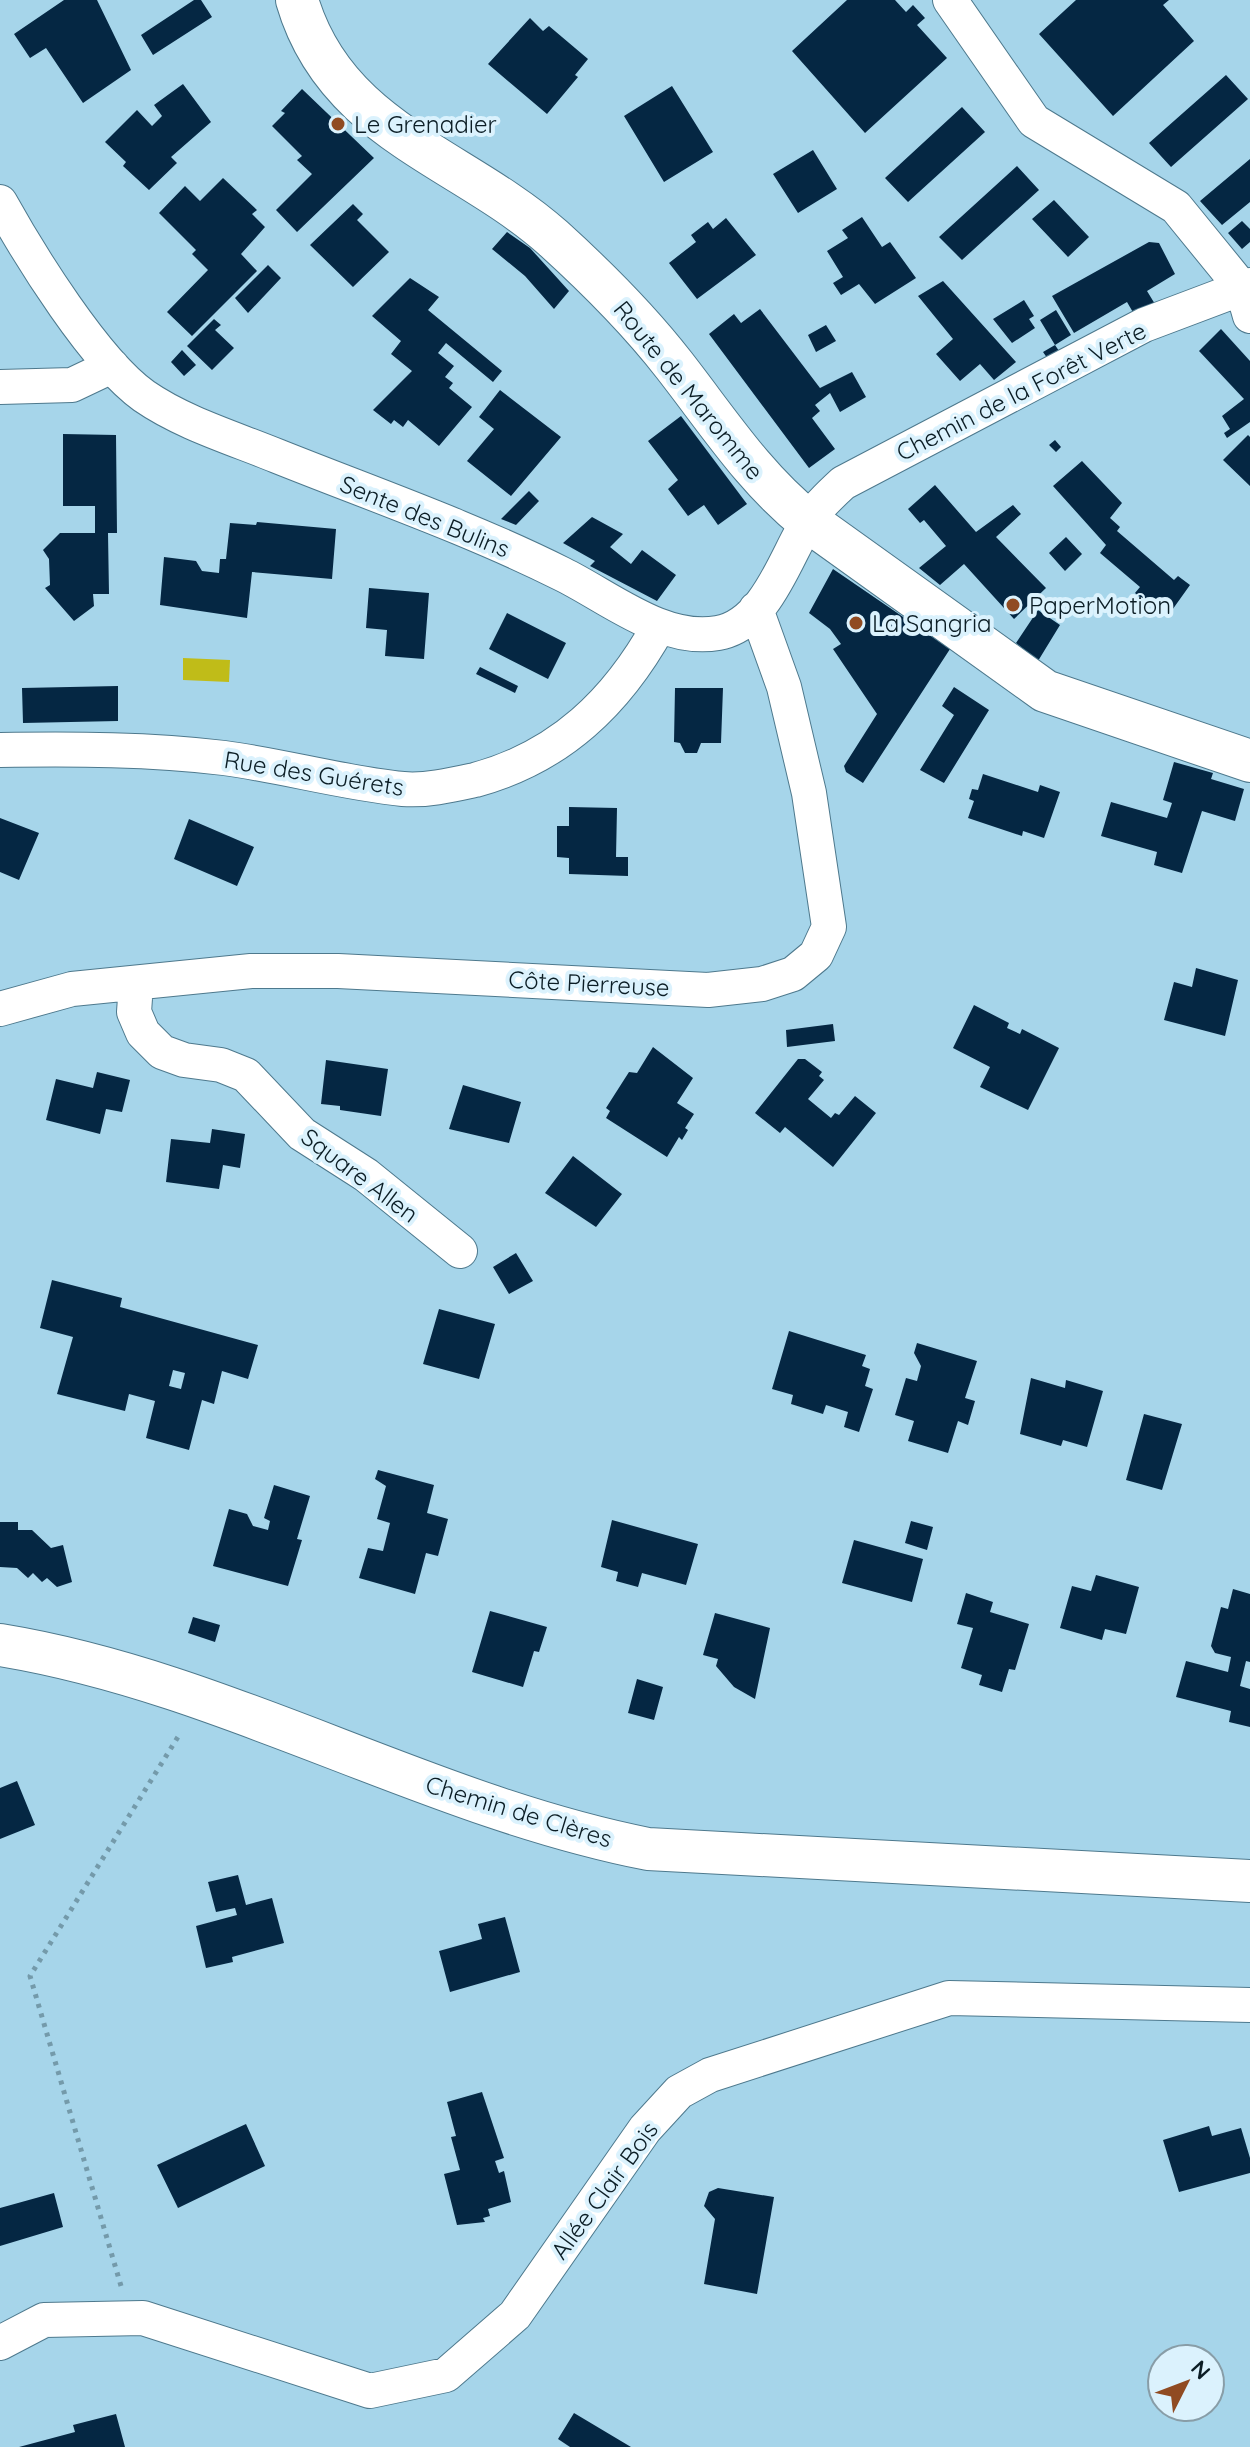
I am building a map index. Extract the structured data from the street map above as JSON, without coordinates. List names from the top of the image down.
{
  "streets": {
    "street": [
      "Route de Maromme",
      "Chemin de la Forêt Verte",
      "Sente des Bulins",
      "Rue des Guérets",
      "Côte Pierreuse",
      "Square Allen",
      "Chemin de Clères",
      "Allée Clair Bois"
    ]
  },
  "crossings": [
    ["Route de Maromme", "Chemin de la Forêt Verte"],
    ["Route de Maromme", "Sente des Bulins"],
    ["Chemin de la Forêt Verte", "Sente des Bulins"],
    ["Sente des Bulins", "Rue des Guérets"],
    ["Sente des Bulins", "Côte Pierreuse"],
    ["Côte Pierreuse", "Square Allen"]
  ],
  "places": ["Le Grenadier", "PaperMotion", "La Sangria"],
  "north": "top right"
}
